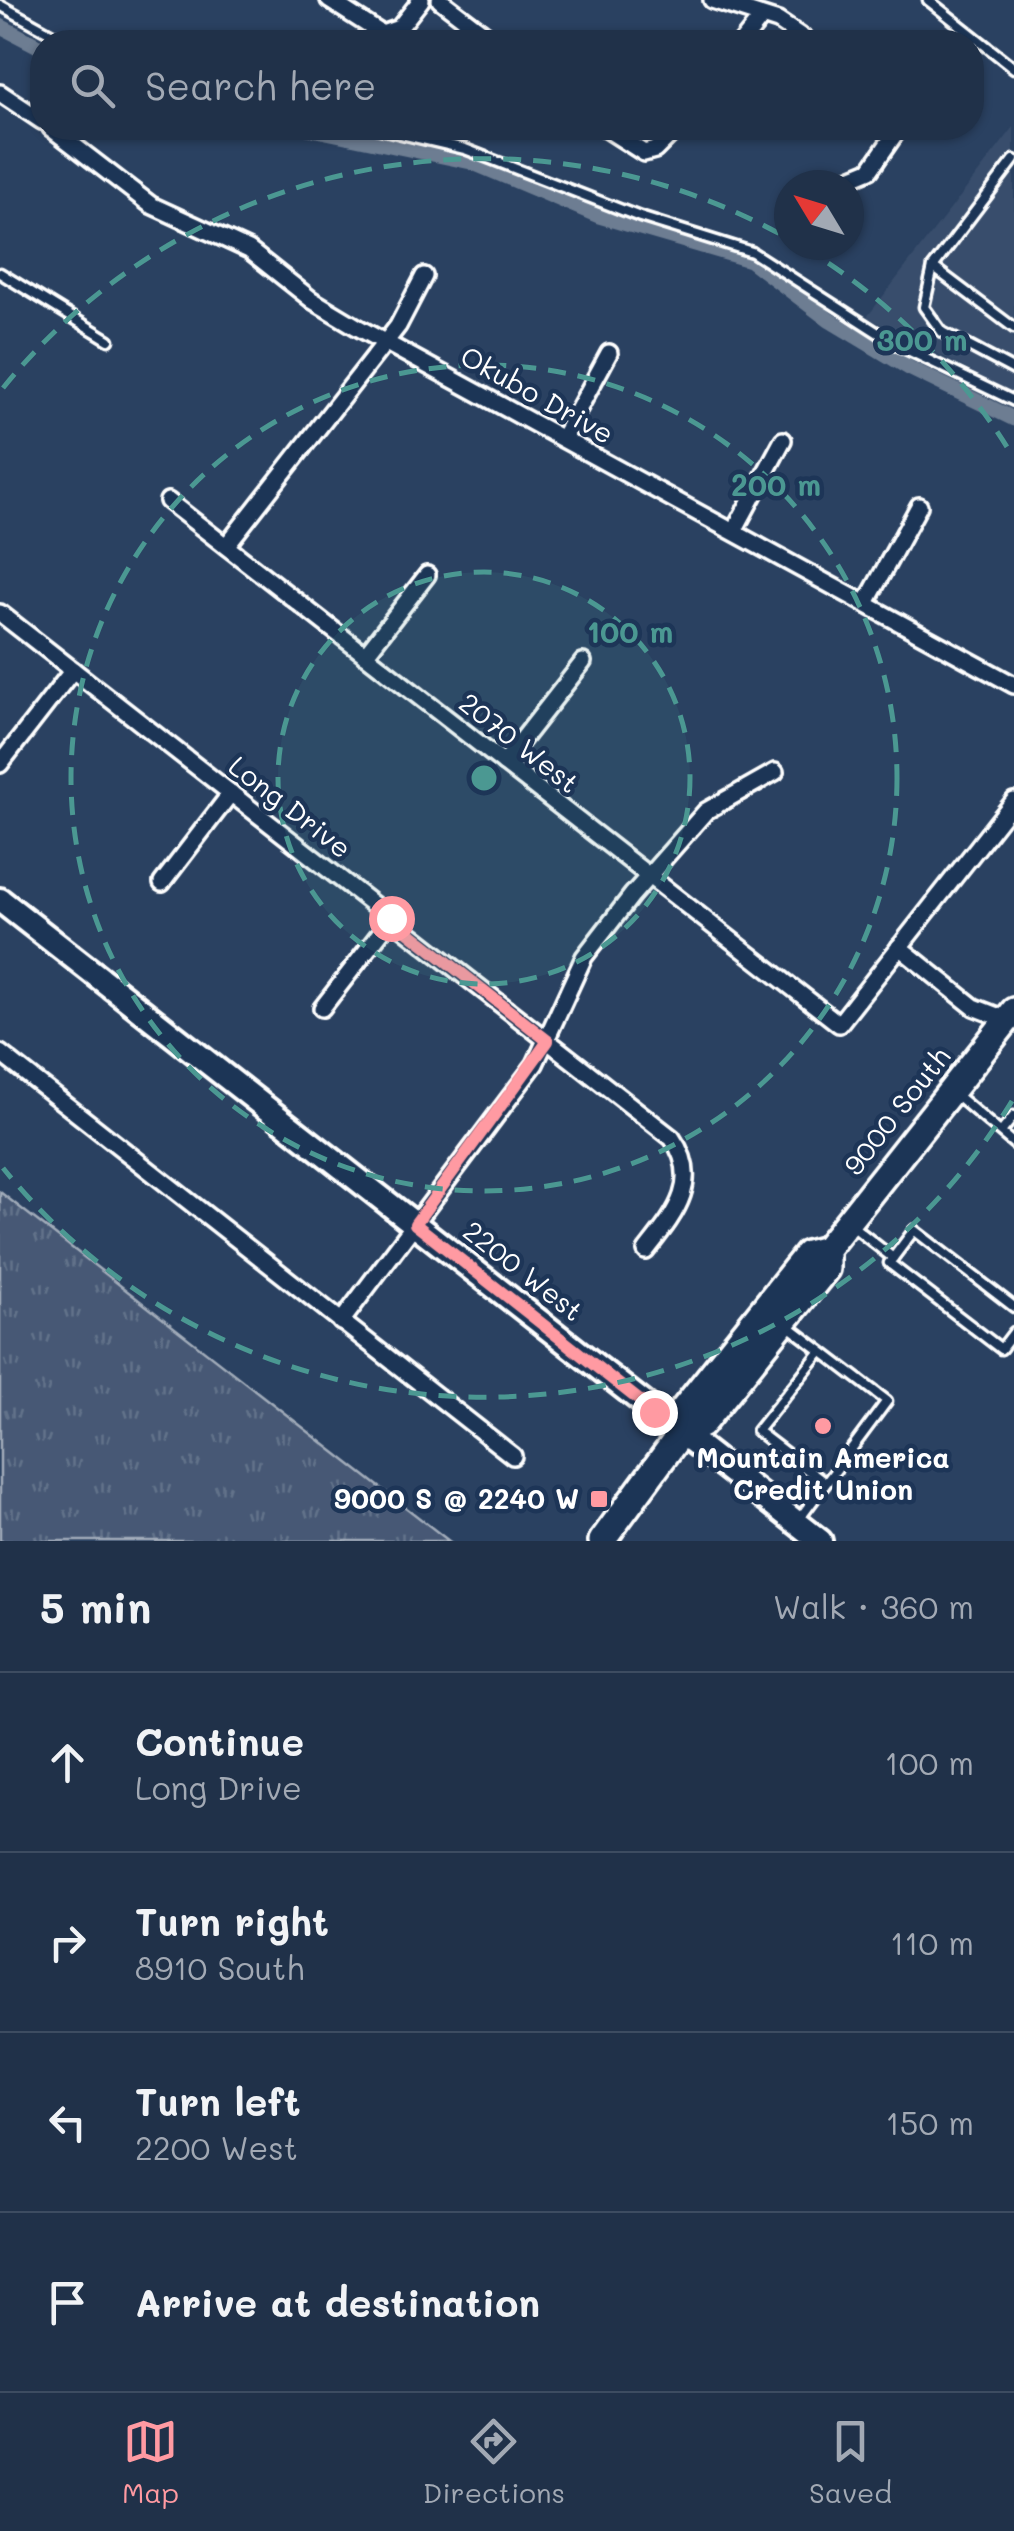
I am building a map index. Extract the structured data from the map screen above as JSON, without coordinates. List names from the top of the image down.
{
  "streets": {
    "main road": ["9000 South"],
    "street": [
      "Okubo Drive",
      "2070 West",
      "Long Drive",
      "2200 West"
    ]
  },
  "crossings": [
    ["9000 South", "2200 West"]
  ],
  "places": {
    "other": ["Mountain America Credit Union"],
    "transit": ["9000 S @ 2240 W"]
  },
  "north": "top left",
  "page": {
    "search": "Search here",
    "heading": ["5 min", "Walk · 360 m"],
    "list": [
      ["Continue", "Long Drive", "100 m"],
      ["Turn right", "8910 South", "110 m"],
      ["Turn left", "2200 West", "150 m"],
      "Arrive at destination"
    ],
    "nav": ["Map", "Directions", "Saved"]
  },
  "rings": ["300 m", "200 m", "100 m"]
}
